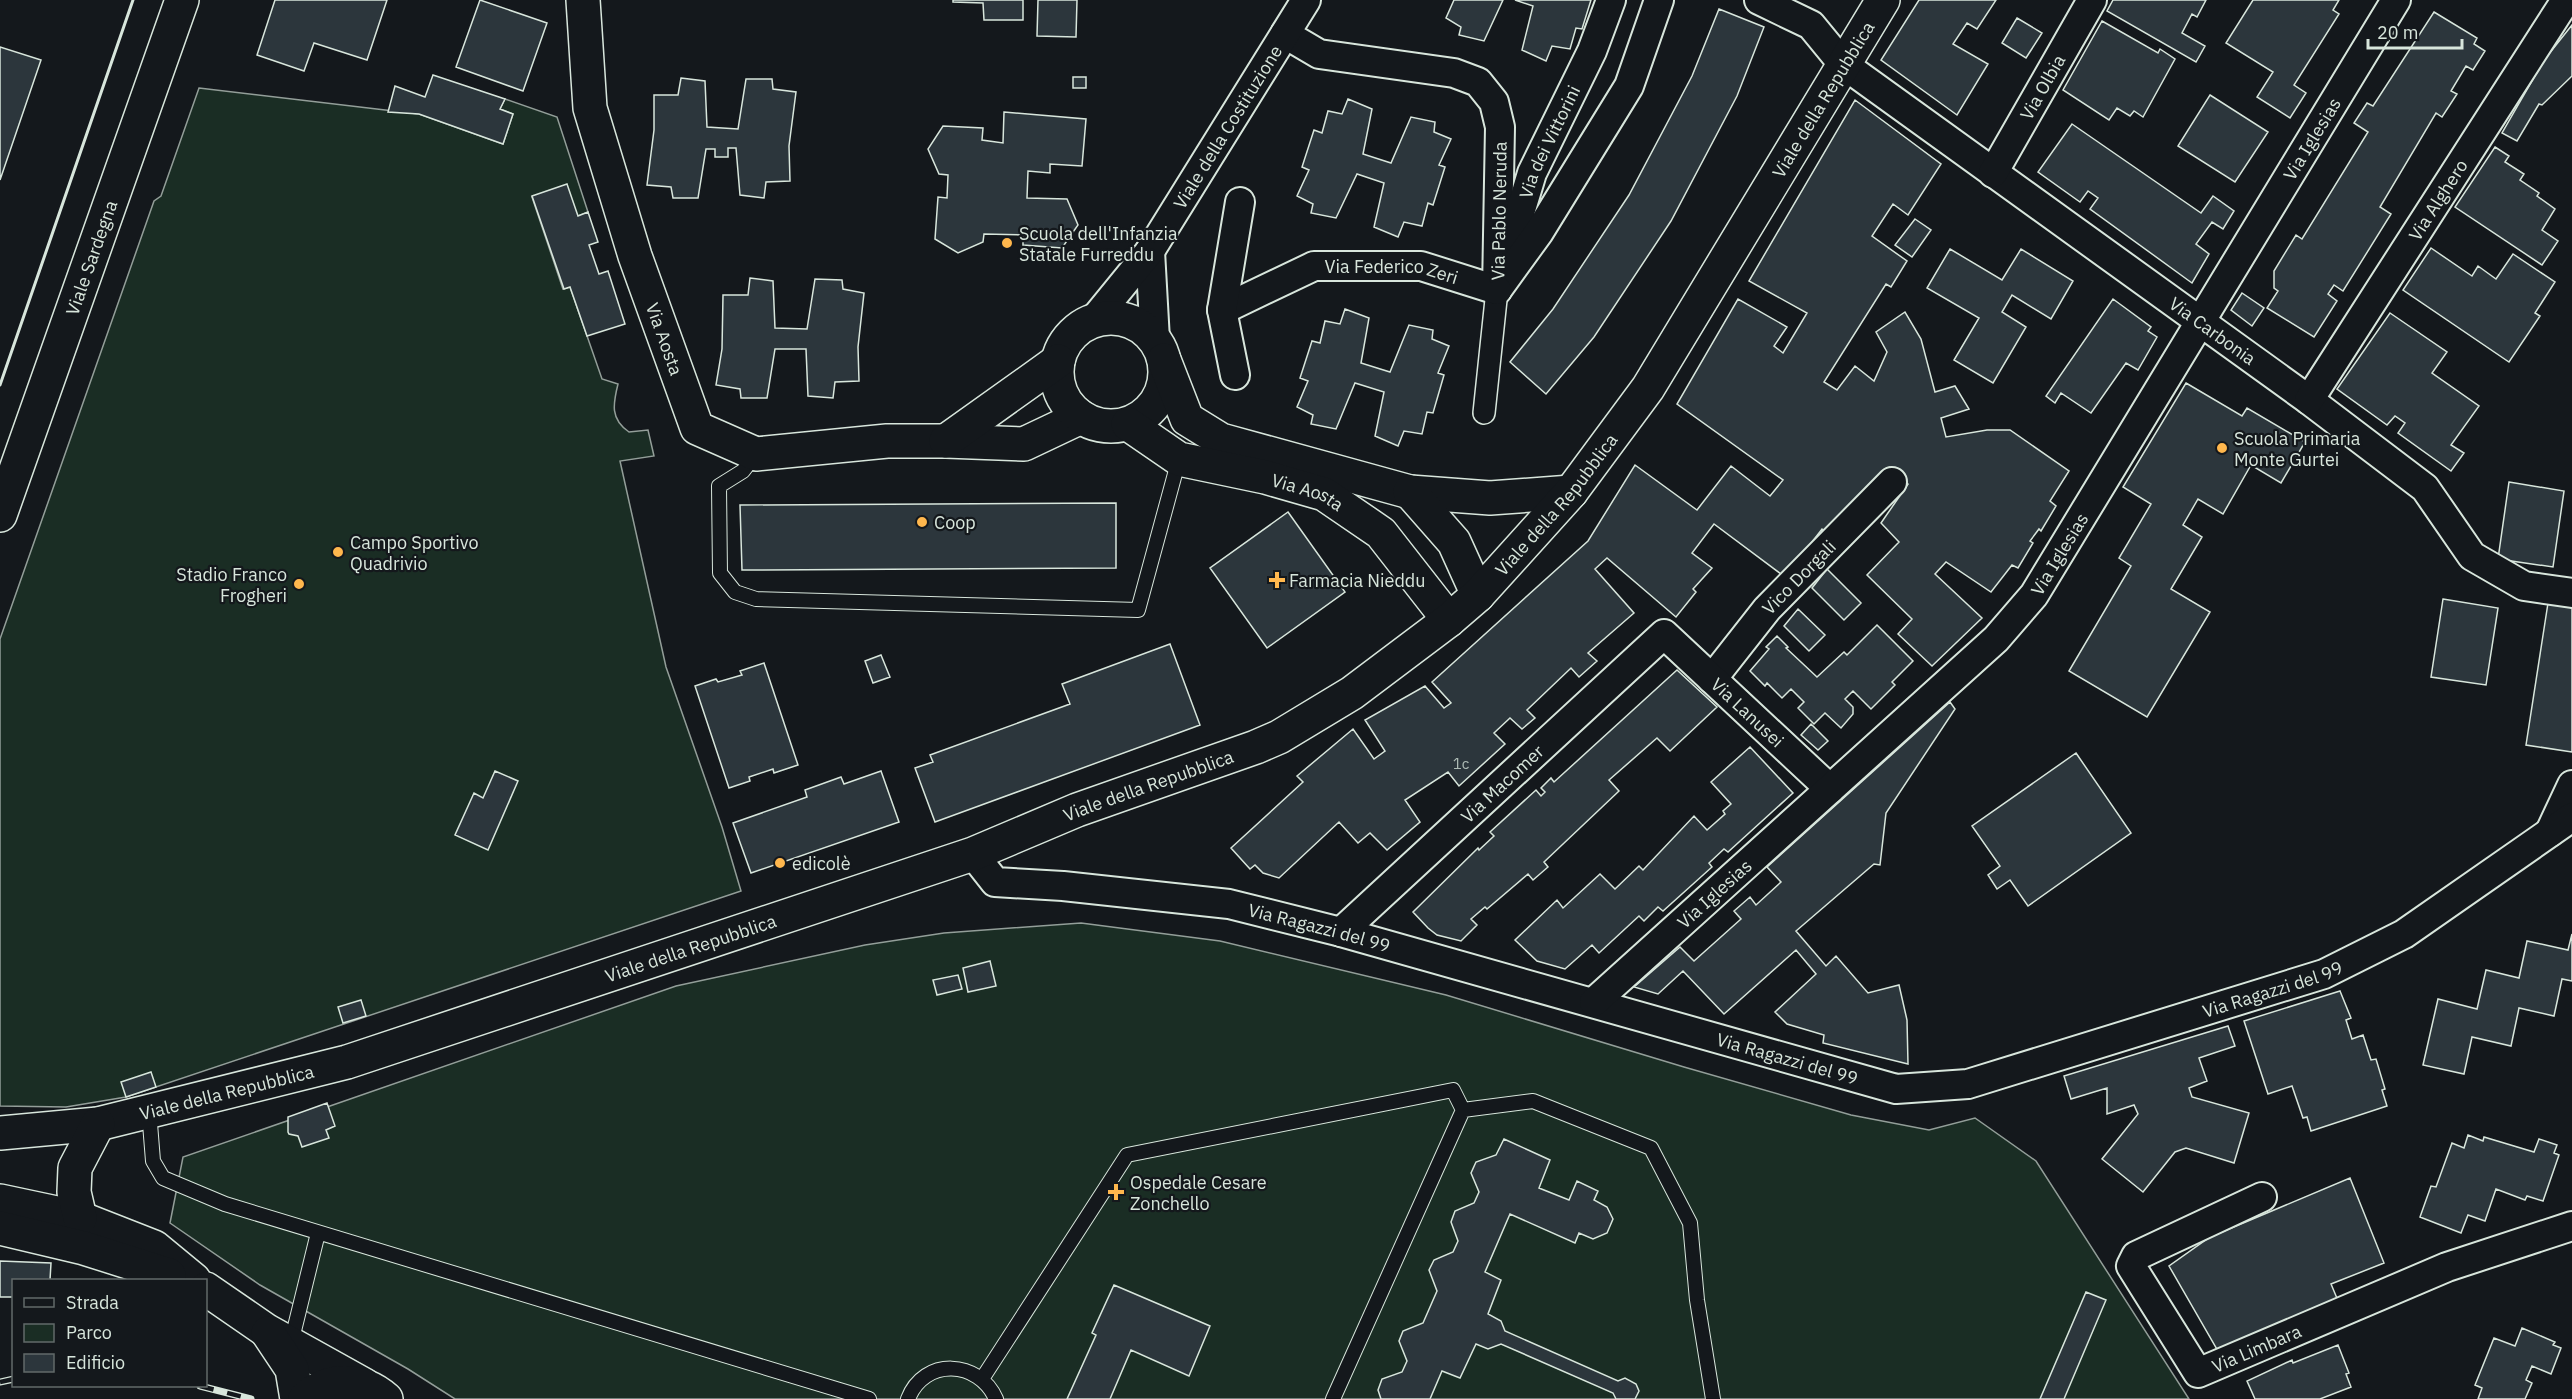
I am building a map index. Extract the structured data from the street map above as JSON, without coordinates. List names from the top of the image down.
{
  "streets": {
    "street": [
      "Via Olbia",
      "Viale della Repubblica",
      "Viale della Costituzione",
      "Via Iglesias",
      "Via dei Vittorini",
      "Via Alghero",
      "Via Pablo Neruda",
      "Viale Sardegna",
      "Via Federico Zeri",
      "Via Carbonia",
      "Via Aosta",
      "Vico Dorgali",
      "Via Lanusei",
      "Via Macomer",
      "Via Ragazzi del 99",
      "Via Limbara"
    ]
  },
  "crossings": [
    ["Via Olbia", "Via Carbonia"],
    ["Viale della Repubblica", "Via Carbonia"],
    ["Viale della Repubblica", "Via Aosta"],
    ["Viale della Repubblica", "Via Ragazzi del 99"],
    ["Viale della Costituzione", "Via Pablo Neruda"],
    ["Viale della Costituzione", "Via Aosta"],
    ["Via Iglesias", "Via Carbonia"],
    ["Via Iglesias", "Via Lanusei"],
    ["Via Iglesias", "Via Ragazzi del 99"],
    ["Via dei Vittorini", "Via Pablo Neruda"],
    ["Via dei Vittorini", "Via Federico Zeri"],
    ["Via Alghero", "Via Carbonia"],
    ["Via Pablo Neruda", "Via Federico Zeri"],
    ["Vico Dorgali", "Via Lanusei"],
    ["Via Lanusei", "Via Macomer"],
    ["Via Macomer", "Via Ragazzi del 99"]
  ],
  "places": {
    "other": [
      "Scuola dell'Infanzia Statale Furreddu",
      "Scuola Primaria Monte Gurtei",
      "Coop",
      "Campo Sportivo Quadrivio",
      "Stadio Franco Frogheri",
      "edicolè"
    ],
    "health": ["Farmacia Nieddu", "Ospedale Cesare Zonchello"]
  },
  "house_numbers": ["1c"],
  "legend": ["Strada", "Parco", "Edificio"],
  "scale_bar": "20 m"
}
